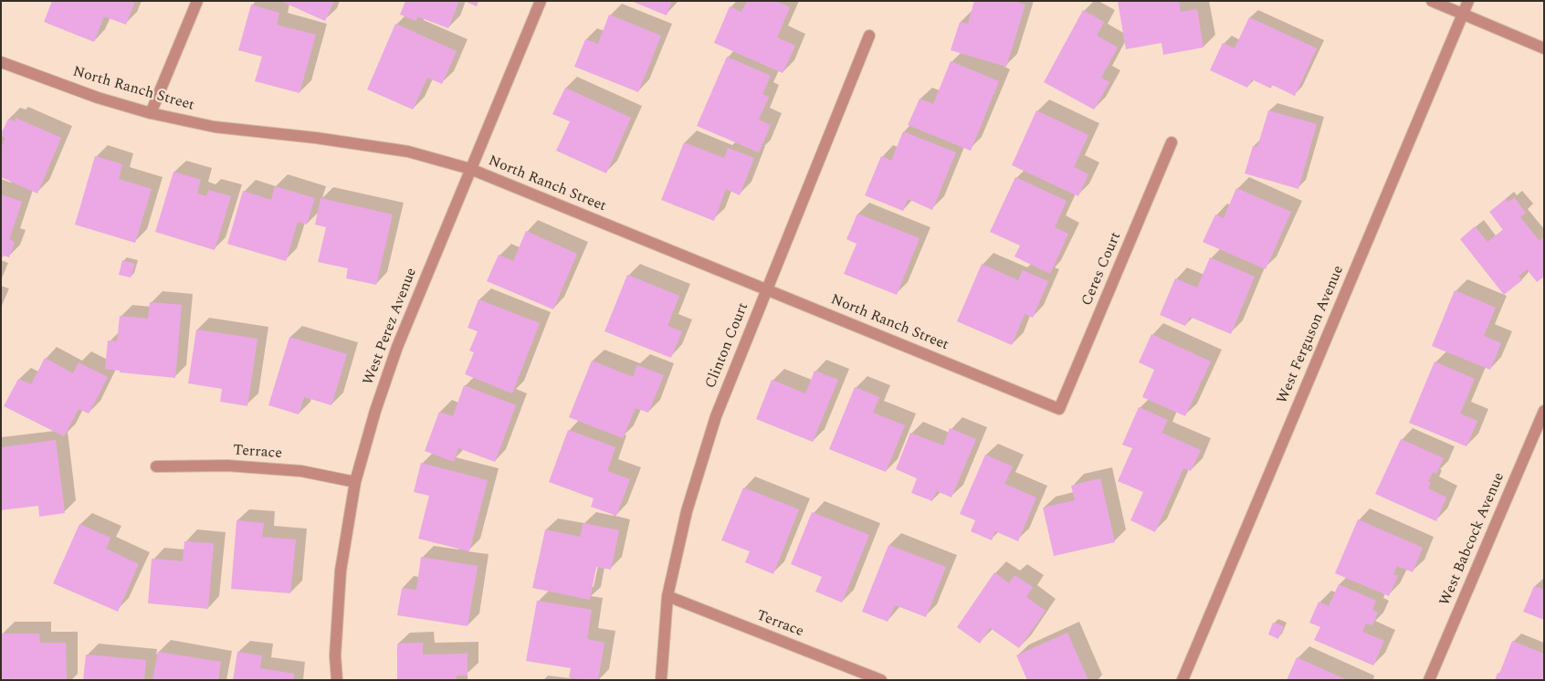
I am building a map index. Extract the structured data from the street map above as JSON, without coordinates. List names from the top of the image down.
{
  "streets": {
    "street": [
      "North Ranch Street",
      "Ceres Court",
      "West Perez Avenue",
      "West Ferguson Avenue",
      "Clinton Court",
      "Terrace",
      "West Babcock Avenue"
    ]
  },
  "crossings": [
    ["North Ranch Street", "Ceres Court"],
    ["North Ranch Street", "West Perez Avenue"],
    ["North Ranch Street", "Clinton Court"],
    ["West Perez Avenue", "Terrace"],
    ["Clinton Court", "Terrace"]
  ]
}
